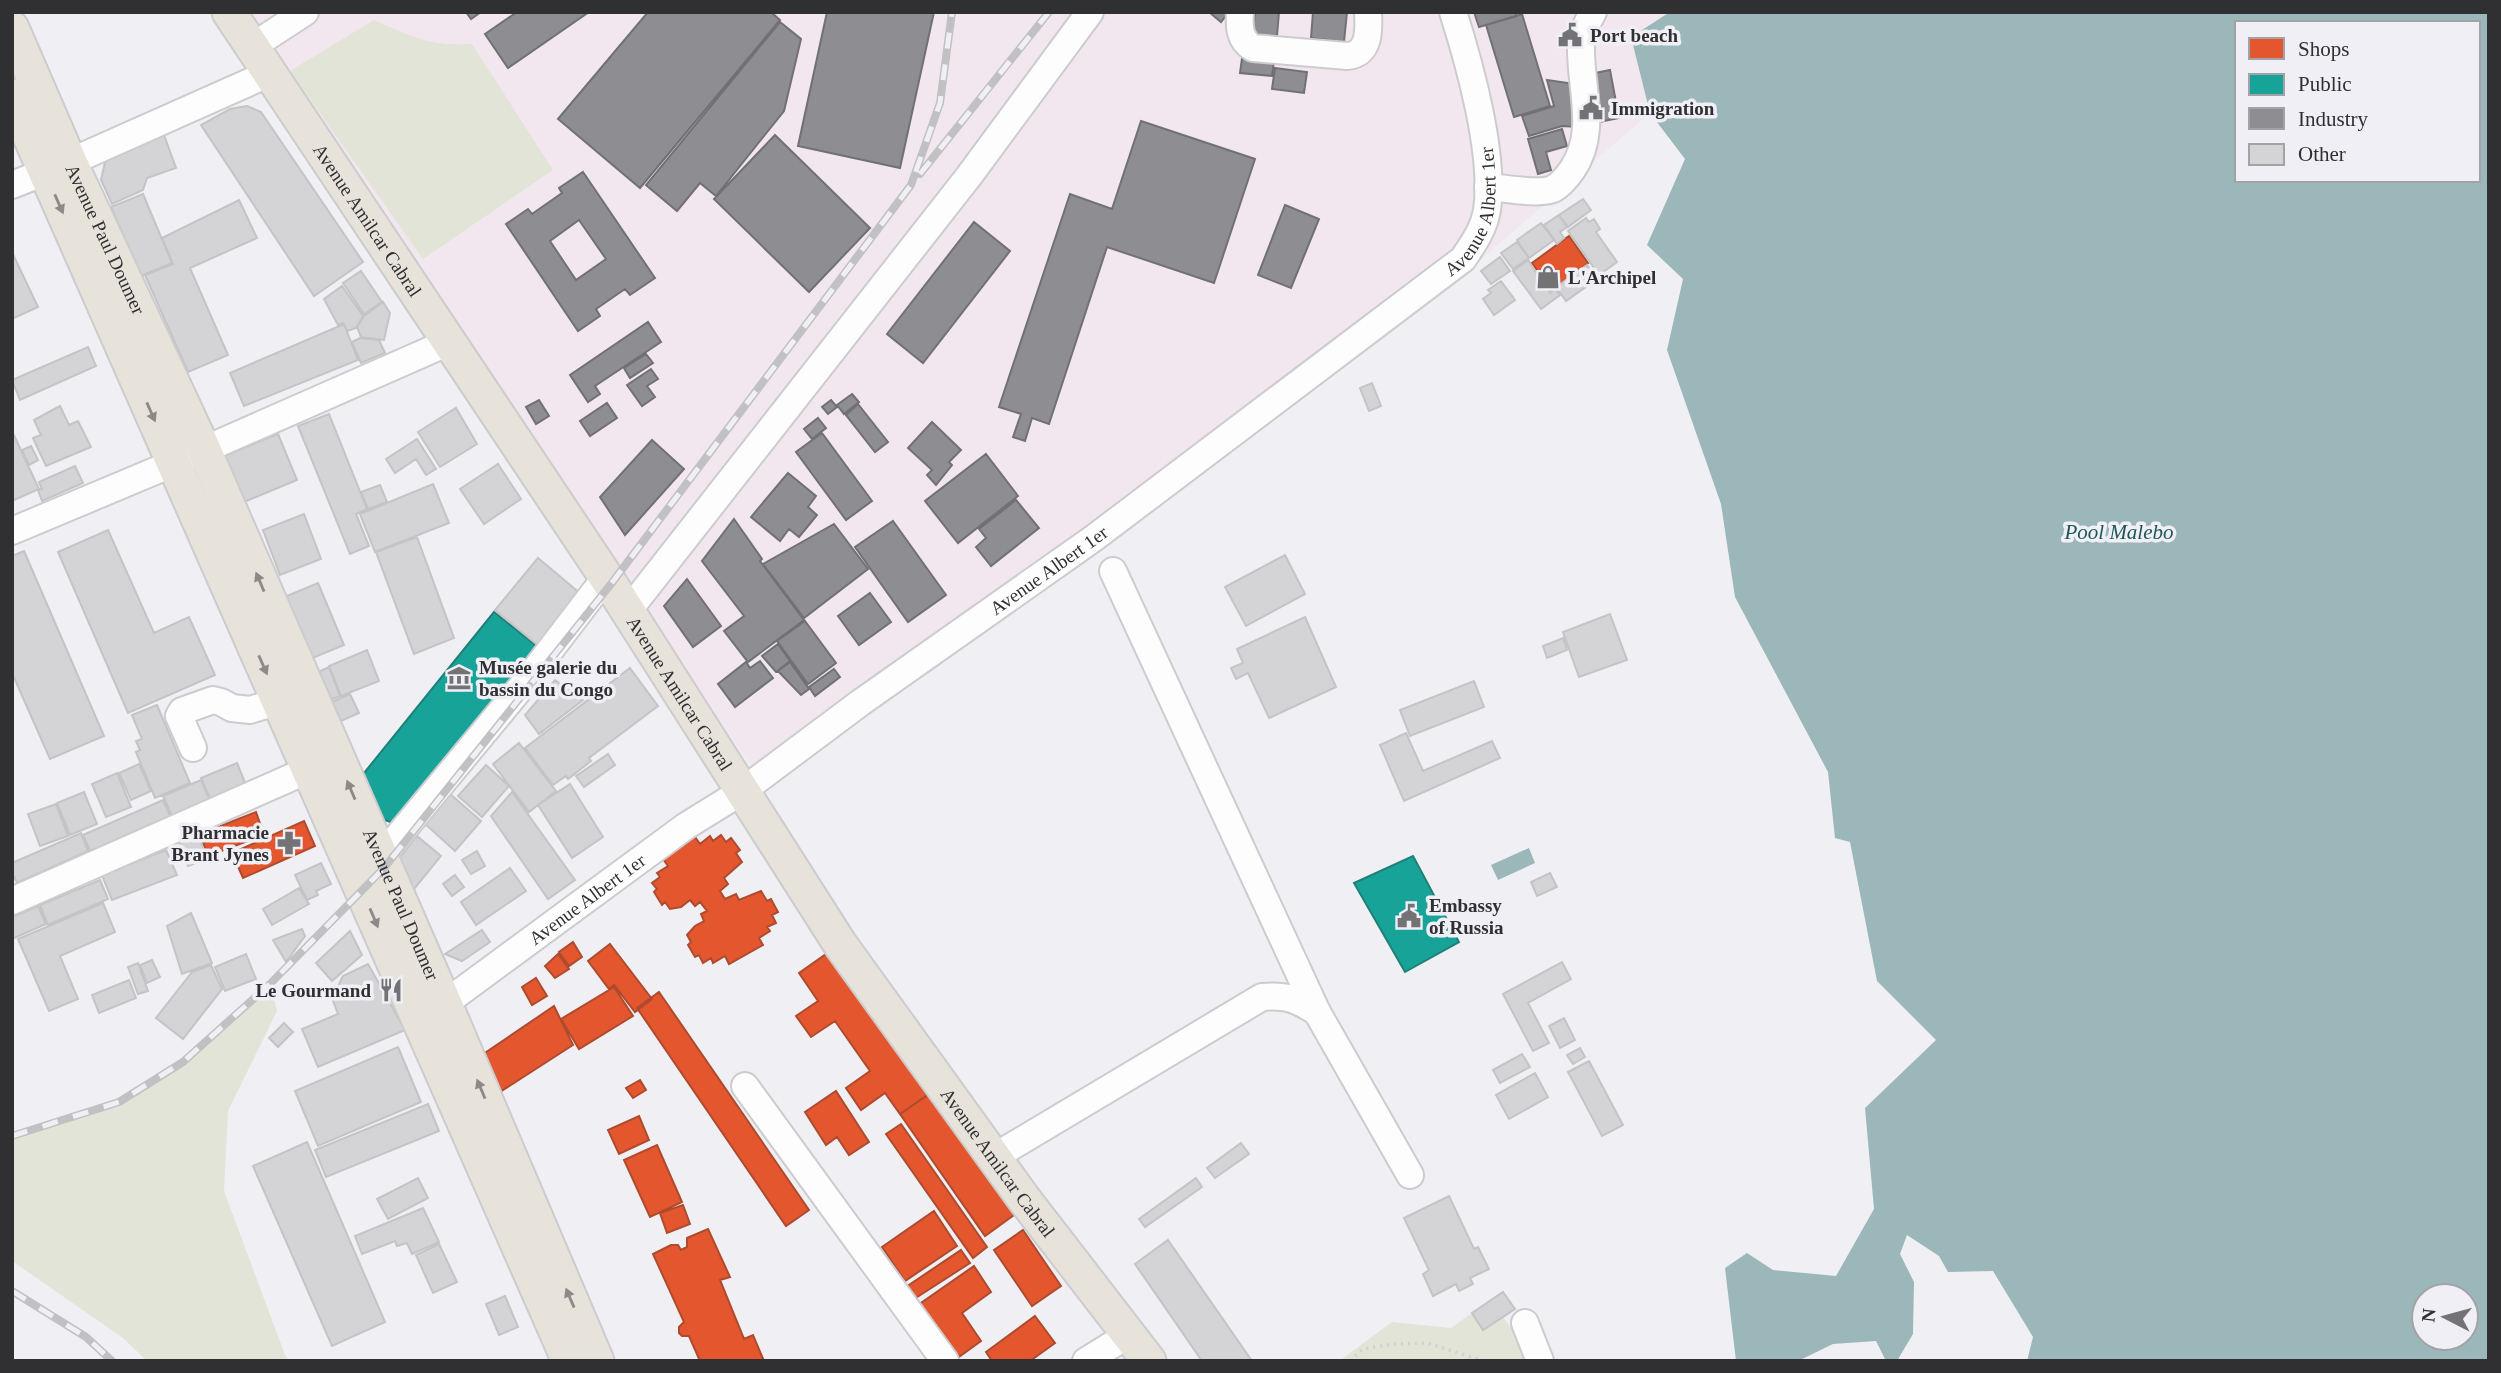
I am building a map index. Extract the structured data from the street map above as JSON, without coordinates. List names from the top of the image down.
{
  "streets": {
    "main road": ["Avenue Amilcar Cabral", "Avenue Paul Doumer"],
    "street": ["Avenue Albert 1er"]
  },
  "crossings": [
    ["Avenue Albert 1er", "Avenue Amilcar Cabral"],
    ["Avenue Albert 1er", "Avenue Paul Doumer"]
  ],
  "water": ["Pool Malebo"],
  "places": {
    "public building": ["Port beach", "Immigration", "Embassy of Russia"],
    "shop": ["L'Archipel"],
    "museum": ["Musée galerie du bassin du Congo"],
    "pharmacy": ["Pharmacie Brant Jynes"],
    "restaurant": ["Le Gourmand"]
  },
  "legend": [
    "Shops",
    "Public",
    "Industry",
    "Other"
  ],
  "north": "left"
}
